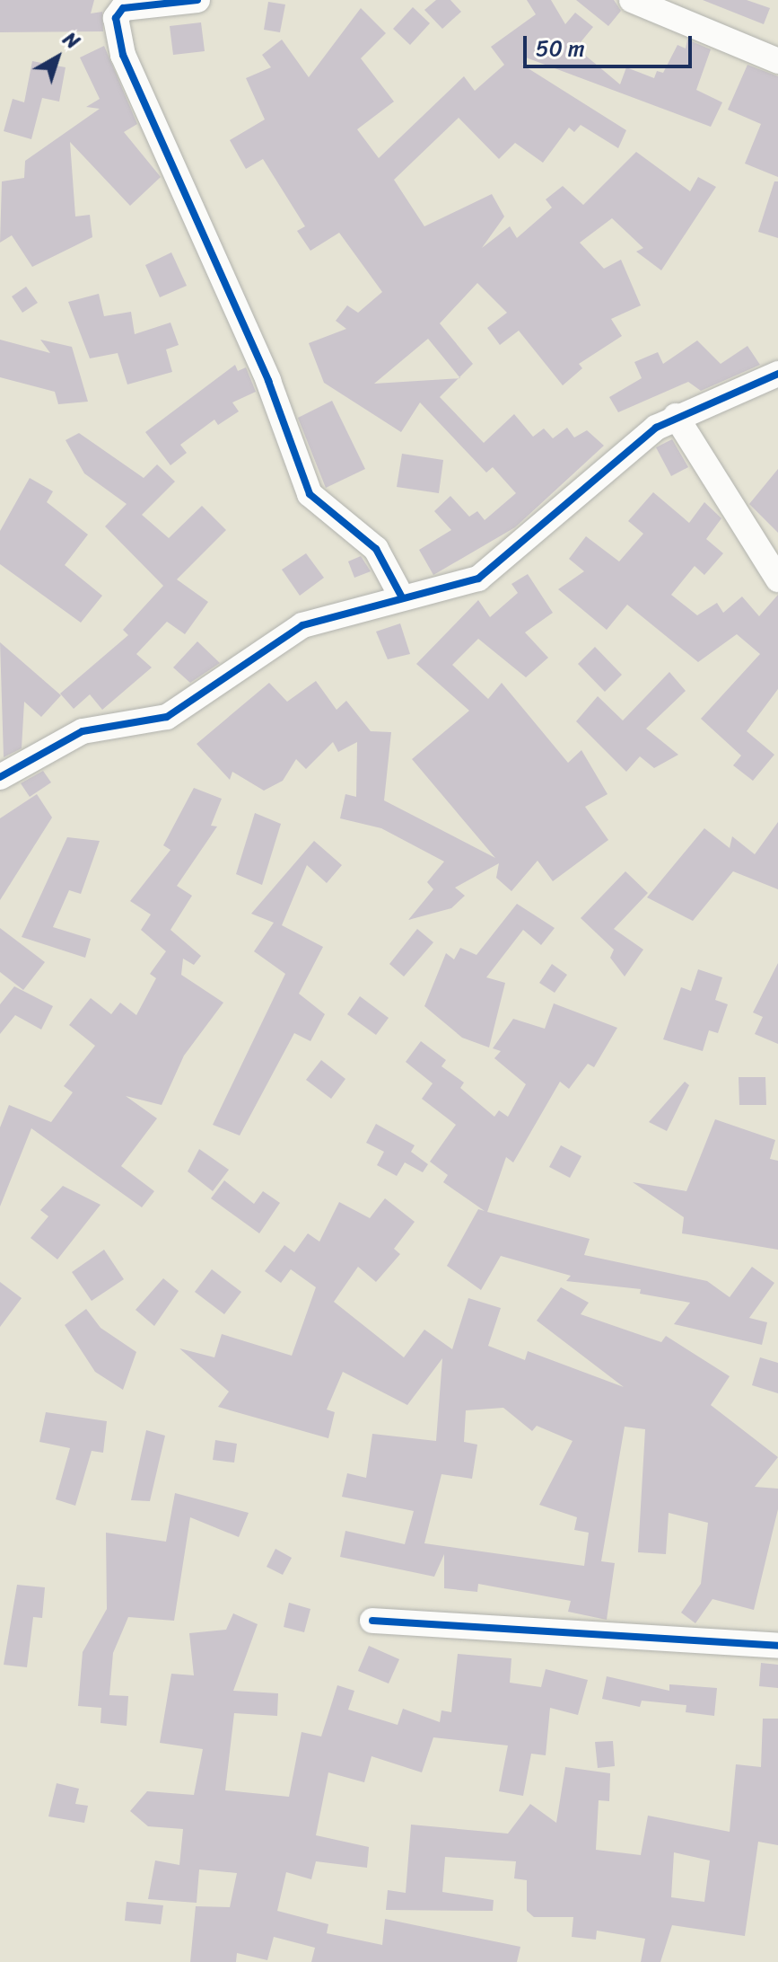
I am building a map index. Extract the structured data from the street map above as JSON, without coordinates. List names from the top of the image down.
{
  "scale_bar": "50 m",
  "north": "top right"
}
